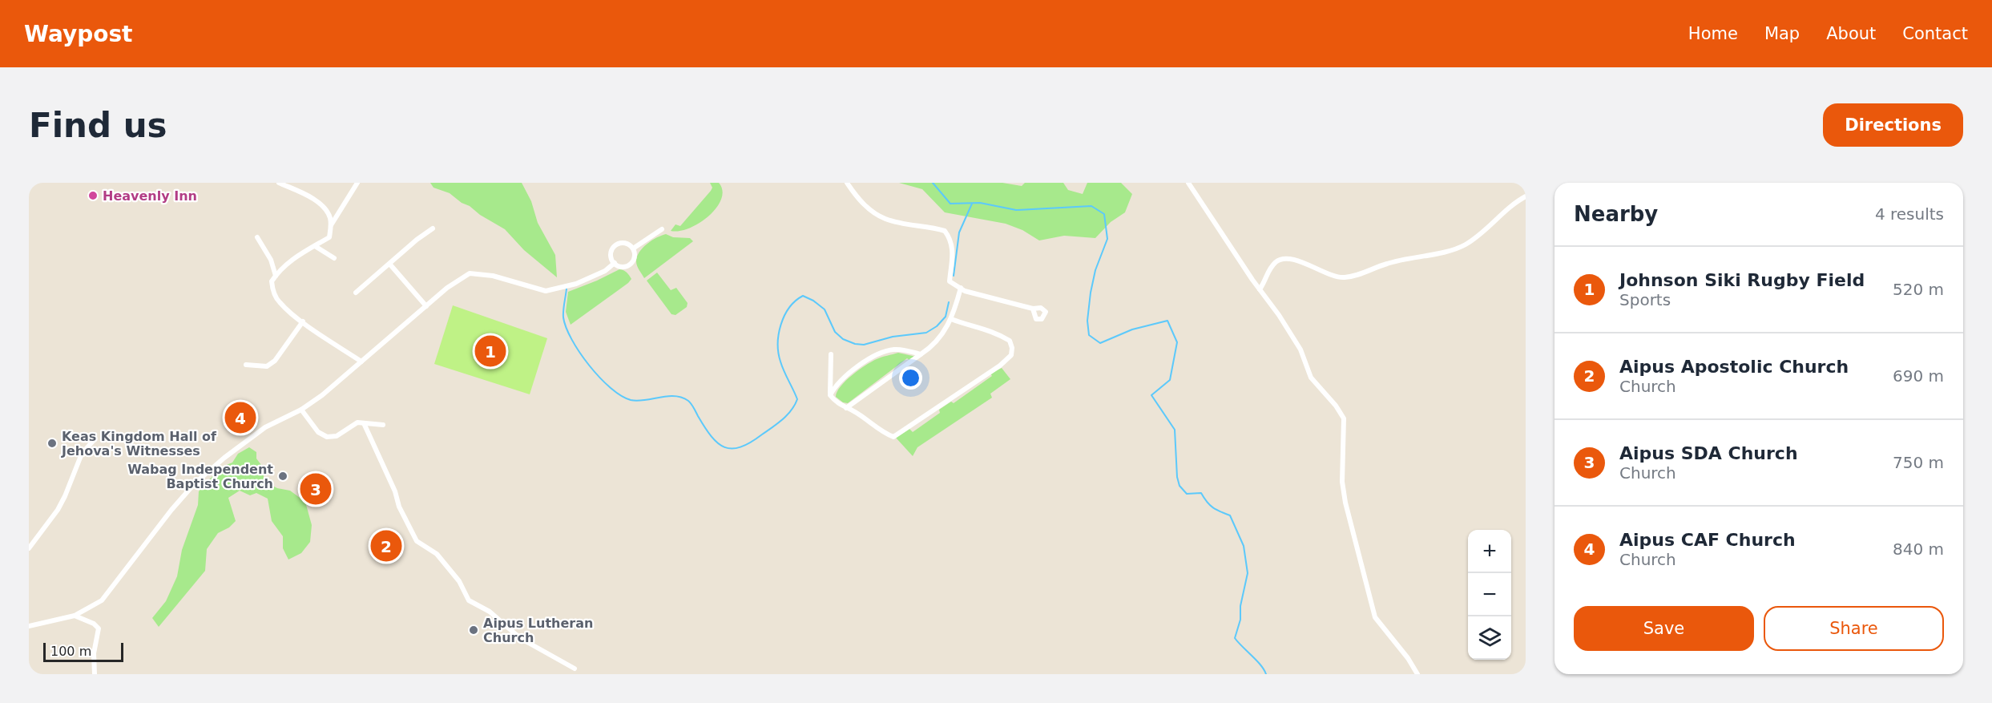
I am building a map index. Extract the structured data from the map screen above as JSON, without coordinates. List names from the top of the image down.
{
  "places": [
    "Heavenly Inn",
    "Keas Kingdom Hall of Jehova's Witnesses",
    "Wabag Independent Baptist Church",
    "Aipus Lutheran Church"
  ],
  "scale_bar": "100 m",
  "page": {
    "header": "Waypost",
    "nav": [
      "Home",
      "Map",
      "About",
      "Contact"
    ],
    "buttons": [
      "Directions",
      ["Save", "Share"]
    ],
    "title": "Find us",
    "heading": ["Nearby", "4 results"],
    "list": [
      {
        "mark": "1",
        "name": "Johnson Siki Rugby Field",
        "note": "Sports",
        "value": "520 m"
      },
      {
        "mark": "2",
        "name": "Aipus Apostolic Church",
        "note": "Church",
        "value": "690 m"
      },
      {
        "mark": "3",
        "name": "Aipus SDA Church",
        "note": "Church",
        "value": "750 m"
      },
      {
        "mark": "4",
        "name": "Aipus CAF Church",
        "note": "Church",
        "value": "840 m"
      }
    ],
    "pins": [
      "1",
      "4",
      "3",
      "2"
    ],
    "map_buttons": ["+", "−"],
    "scale": "100 m"
  }
}
